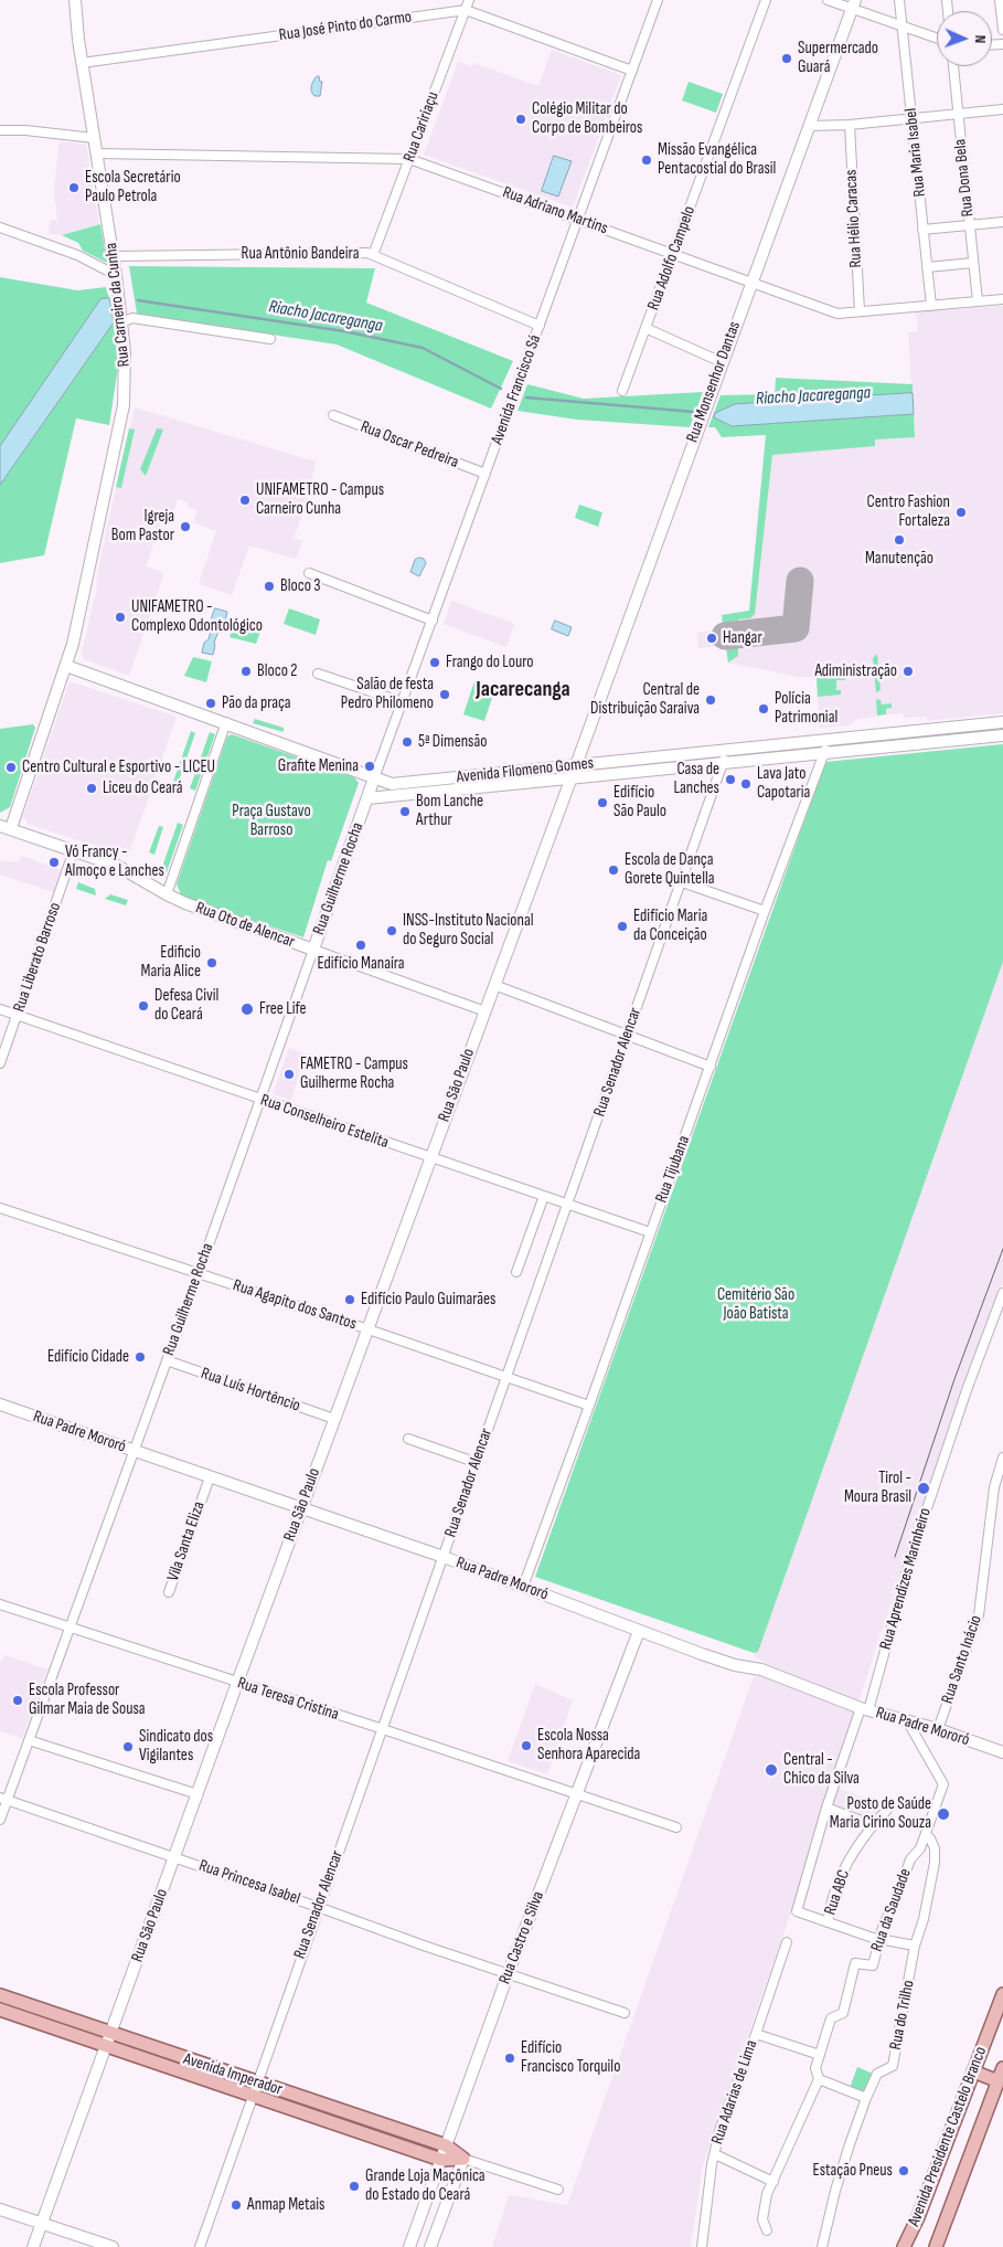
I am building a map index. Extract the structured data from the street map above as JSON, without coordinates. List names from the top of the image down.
{
  "streets": {
    "main road": ["Avenida Imperador", "Avenida Presidente Castelo Branco"],
    "street": [
      "Rua José Pinto do Carmo",
      "Rua Caririaçu",
      "Rua Maria Isabel",
      "Rua Dona Bela",
      "Rua Adriano Martins",
      "Rua Hélio Caracas",
      "Rua Antônio Bandeira",
      "Rua Adolfo Campelo",
      "Rua Carneiro da Cunha",
      "Rua Monsenhor Dantas",
      "Avenida Francisco Sá",
      "Rua Oscar Pedreira",
      "Avenida Filomeno Gomes",
      "Rua Guilherme Rocha",
      "Rua Oto de Alencar",
      "Rua Liberato Barroso",
      "Rua Senador Alencar",
      "Rua São Paulo",
      "Rua Conselheiro Estelita",
      "Rua Tijubana",
      "Rua Agapito dos Santos",
      "Rua Luís Hortêncio",
      "Rua Padre Mororó",
      "Vila Santa Eliza",
      "Rua Aprendizes Marinheiro",
      "Rua Santo Inácio",
      "Rua Teresa Cristina",
      "Rua Princesa Isabel",
      "Rua ABC",
      "Rua da Saudade",
      "Rua Castro e Silva",
      "Rua do Trilho",
      "Rua Adarias de Lima"
    ]
  },
  "crossings": [
    ["Rua José Pinto do Carmo", "Rua Caririaçu"],
    ["Rua José Pinto do Carmo", "Rua Carneiro da Cunha"],
    ["Rua José Pinto do Carmo", "Avenida Francisco Sá"],
    ["Rua Caririaçu", "Rua Adriano Martins"],
    ["Rua Caririaçu", "Rua Antônio Bandeira"],
    ["Rua Maria Isabel", "Rua Adriano Martins"],
    ["Rua Dona Bela", "Rua Adriano Martins"],
    ["Rua Adriano Martins", "Rua Hélio Caracas"],
    ["Rua Adriano Martins", "Rua Adolfo Campelo"],
    ["Rua Adriano Martins", "Rua Carneiro da Cunha"],
    ["Rua Adriano Martins", "Rua Monsenhor Dantas"],
    ["Rua Adriano Martins", "Avenida Francisco Sá"],
    ["Rua Antônio Bandeira", "Rua Carneiro da Cunha"],
    ["Rua Antônio Bandeira", "Avenida Francisco Sá"],
    ["Rua Carneiro da Cunha", "Avenida Filomeno Gomes"],
    ["Rua Carneiro da Cunha", "Rua Oto de Alencar"],
    ["Rua Monsenhor Dantas", "Avenida Filomeno Gomes"],
    ["Rua Monsenhor Dantas", "Rua São Paulo"],
    ["Avenida Francisco Sá", "Rua Oscar Pedreira"],
    ["Avenida Francisco Sá", "Avenida Filomeno Gomes"],
    ["Avenida Francisco Sá", "Rua Guilherme Rocha"],
    ["Avenida Filomeno Gomes", "Rua Guilherme Rocha"],
    ["Avenida Filomeno Gomes", "Rua Senador Alencar"],
    ["Avenida Filomeno Gomes", "Rua São Paulo"],
    ["Avenida Filomeno Gomes", "Rua Tijubana"],
    ["Rua Guilherme Rocha", "Rua Oto de Alencar"],
    ["Rua Guilherme Rocha", "Rua Conselheiro Estelita"],
    ["Rua Guilherme Rocha", "Rua Agapito dos Santos"],
    ["Rua Guilherme Rocha", "Rua Luís Hortêncio"],
    ["Rua Guilherme Rocha", "Rua Padre Mororó"],
    ["Rua Guilherme Rocha", "Rua Teresa Cristina"],
    ["Rua Guilherme Rocha", "Rua Princesa Isabel"],
    ["Rua Oto de Alencar", "Rua Liberato Barroso"],
    ["Rua Oto de Alencar", "Rua São Paulo"],
    ["Rua Liberato Barroso", "Rua Conselheiro Estelita"],
    ["Rua Senador Alencar", "Rua Conselheiro Estelita"],
    ["Rua Senador Alencar", "Rua Agapito dos Santos"],
    ["Rua Senador Alencar", "Rua Padre Mororó"],
    ["Rua Senador Alencar", "Rua Teresa Cristina"],
    ["Rua Senador Alencar", "Rua Princesa Isabel"],
    ["Rua Senador Alencar", "Avenida Imperador"],
    ["Rua São Paulo", "Rua Conselheiro Estelita"],
    ["Rua São Paulo", "Rua Agapito dos Santos"],
    ["Rua São Paulo", "Rua Luís Hortêncio"],
    ["Rua São Paulo", "Rua Padre Mororó"],
    ["Rua São Paulo", "Rua Teresa Cristina"],
    ["Rua São Paulo", "Rua Princesa Isabel"],
    ["Rua São Paulo", "Avenida Imperador"],
    ["Rua Conselheiro Estelita", "Rua Tijubana"],
    ["Rua Tijubana", "Rua Agapito dos Santos"],
    ["Rua Tijubana", "Rua Padre Mororó"],
    ["Rua Padre Mororó", "Vila Santa Eliza"],
    ["Rua Padre Mororó", "Rua Aprendizes Marinheiro"],
    ["Rua Padre Mororó", "Rua Santo Inácio"],
    ["Rua Padre Mororó", "Rua da Saudade"],
    ["Rua Padre Mororó", "Rua Castro e Silva"],
    ["Rua Teresa Cristina", "Rua Castro e Silva"],
    ["Rua Princesa Isabel", "Rua Castro e Silva"],
    ["Rua da Saudade", "Rua do Trilho"],
    ["Rua Castro e Silva", "Avenida Imperador"]
  ],
  "districts": ["Jacarecanga"],
  "water": ["Riacho Jacareganga"],
  "parks": ["Praça Gustavo Barroso", "Cemitério São João Batista"],
  "places": [
    "Supermercado Guará",
    "Colégio Militar do Corpo de Bombeiros",
    "Missão Evangélica Pentacostial do Brasil",
    "Escola Secretário Paulo Petrola",
    "UNIFAMETRO - Campus Carneiro Cunha",
    "Centro Fashion Fortaleza",
    "Igreja Bom Pastor",
    "Manutenção",
    "Bloco 3",
    "UNIFAMETRO - Complexo Odontológico",
    "Hangar",
    "Frango do Louro",
    "Bloco 2",
    "Adiministração",
    "Salão de festa Pedro Philomeno",
    "Central de Distribuição Saraiva",
    "Pão da praça",
    "Polícia Patrimonial",
    "5ª Dimensão",
    "Grafite Menina",
    "Centro Cultural e Esportivo - LICEU",
    "Casa de Lanches",
    "Lava Jato Capotaria",
    "Liceu do Ceará",
    "Edifício São Paulo",
    "Bom Lanche Arthur",
    "Vó Francy - Almoço e Lanches",
    "Escola de Dança Gorete Quintella",
    "Edifício Maria da Conceição",
    "INSS-Instituto Nacional do Seguro Social",
    "Edifício Manaíra",
    "Edificio Maria Alice",
    "Defesa Civil do Ceará",
    "Free Life",
    "FAMETRO - Campus Guilherme Rocha",
    "Edifício Paulo Guimarães",
    "Edifício Cidade",
    "Tirol - Moura Brasil",
    "Escola Professor Gilmar Maia de Sousa",
    "Escola Nossa Senhora Aparecida",
    "Sindicato dos Vigilantes",
    "Central - Chico da Silva",
    "Posto de Saúde Maria Cirino Souza",
    "Edifício Francisco Torquilo",
    "Estação Pneus",
    "Grande Loja Maçônica do Estado do Ceará",
    "Anmap Metais"
  ],
  "north": "right"
}
